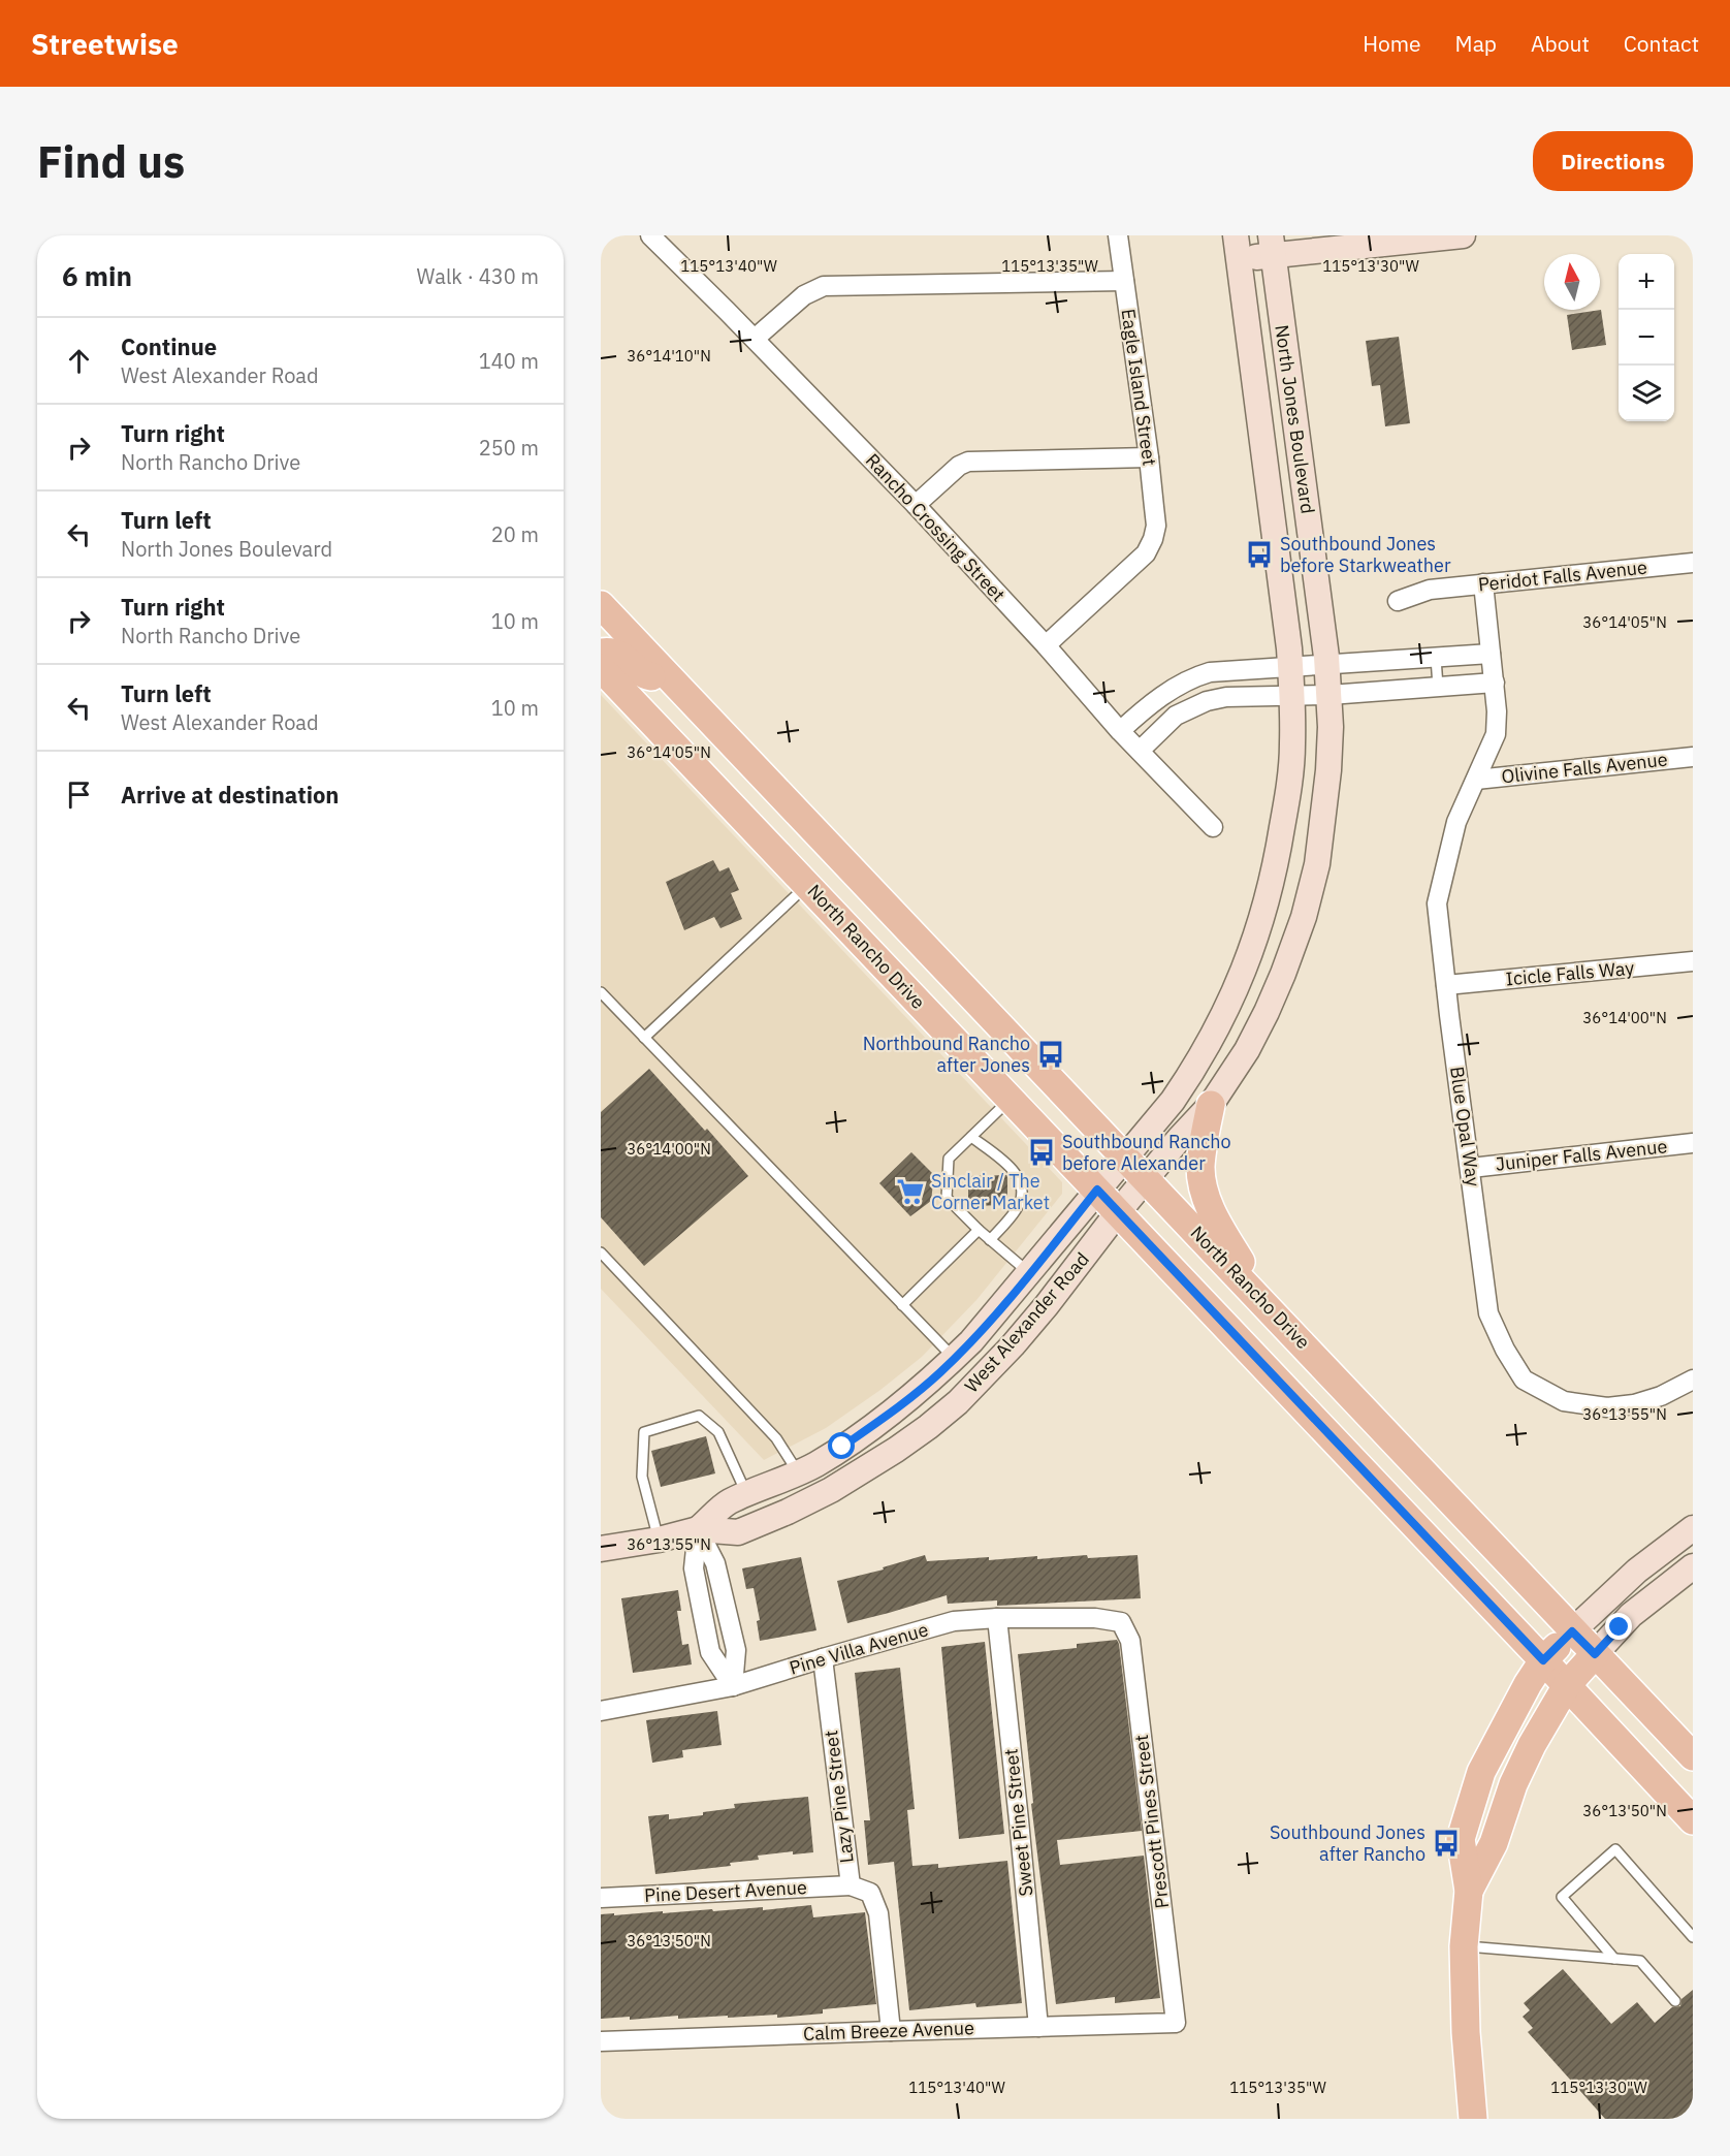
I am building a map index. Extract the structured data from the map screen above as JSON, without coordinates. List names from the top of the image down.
{
  "streets": {
    "main road": ["North Jones Boulevard", "North Rancho Drive", "West Alexander Road"],
    "street": [
      "Eagle Island Street",
      "Rancho Crossing Street",
      "Peridot Falls Avenue",
      "Olivine Falls Avenue",
      "Icicle Falls Way",
      "Blue Opal Way",
      "Juniper Falls Avenue",
      "Pine Villa Avenue",
      "Lazy Pine Street",
      "Prescott Pines Street",
      "Sweet Pine Street",
      "Pine Desert Avenue",
      "Calm Breeze Avenue"
    ]
  },
  "crossings": [
    ["Eagle Island Street", "Rancho Crossing Street"],
    ["North Jones Boulevard", "North Rancho Drive"],
    ["North Jones Boulevard", "West Alexander Road"],
    ["Peridot Falls Avenue", "Blue Opal Way"],
    ["Olivine Falls Avenue", "Blue Opal Way"],
    ["North Rancho Drive", "West Alexander Road"],
    ["Icicle Falls Way", "Blue Opal Way"],
    ["Blue Opal Way", "Juniper Falls Avenue"],
    ["Pine Villa Avenue", "Lazy Pine Street"],
    ["Pine Villa Avenue", "Prescott Pines Street"],
    ["Pine Villa Avenue", "Sweet Pine Street"],
    ["Lazy Pine Street", "Pine Desert Avenue"],
    ["Lazy Pine Street", "Calm Breeze Avenue"],
    ["Prescott Pines Street", "Calm Breeze Avenue"],
    ["Sweet Pine Street", "Calm Breeze Avenue"]
  ],
  "places": {
    "bus stop": [
      "Southbound Jones before Starkweather",
      "Northbound Rancho after Jones",
      "Southbound Rancho before Alexander",
      "Southbound Jones after Rancho"
    ],
    "supermarket": ["Sinclair / The Corner Market"]
  },
  "north": "top",
  "page": {
    "header": "Streetwise",
    "nav": [
      "Home",
      "Map",
      "About",
      "Contact"
    ],
    "buttons": "Directions",
    "title": "Find us",
    "heading": ["6 min", "Walk · 430 m"],
    "map_buttons": ["+", "−"],
    "list": [
      ["Continue", "West Alexander Road", "140 m"],
      ["Turn right", "North Rancho Drive", "250 m"],
      ["Turn left", "North Jones Boulevard", "20 m"],
      ["Turn right", "North Rancho Drive", "10 m"],
      ["Turn left", "West Alexander Road", "10 m"],
      "Arrive at destination"
    ]
  },
  "coordinates": [
    "115°13'40\"W",
    "115°13'35\"W",
    "115°13'30\"W",
    "36°14'10\"N",
    "36°14'05\"N",
    "36°14'00\"N",
    "36°13'55\"N",
    "36°13'50\"N"
  ]
}
